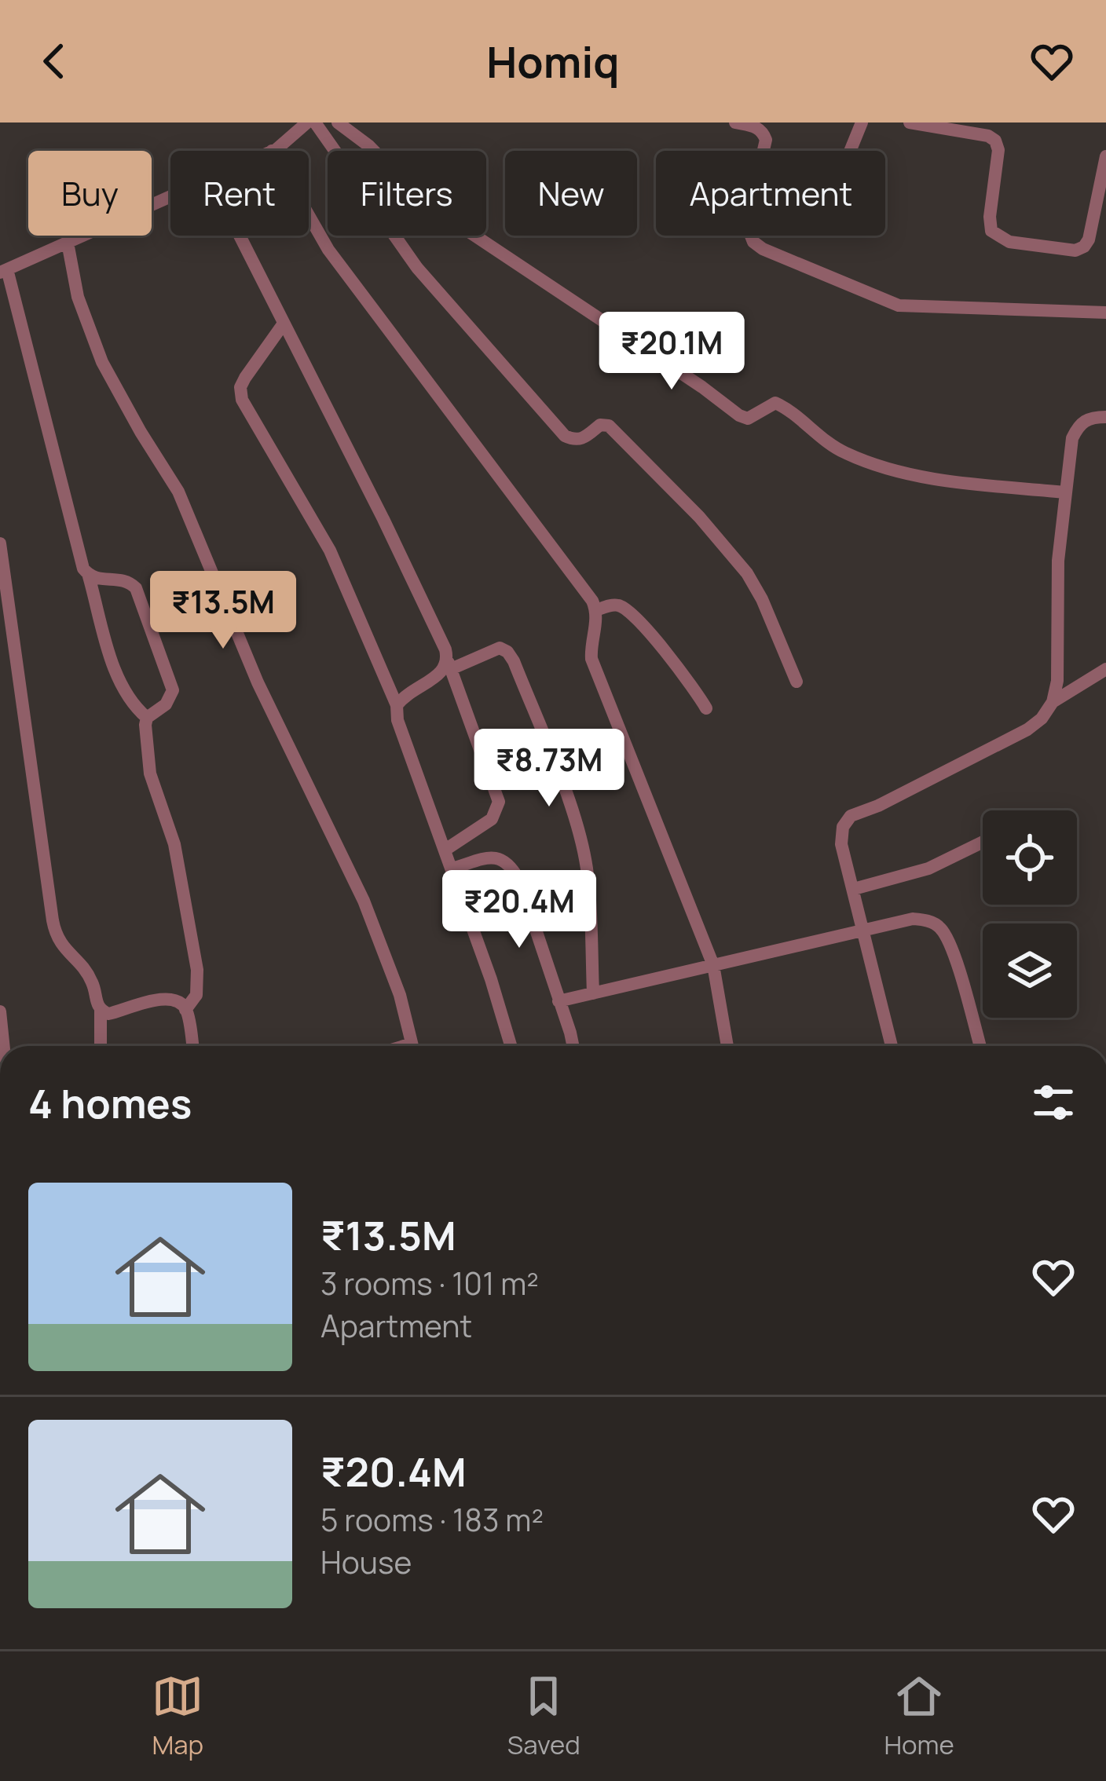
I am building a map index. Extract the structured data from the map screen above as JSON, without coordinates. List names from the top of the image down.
{
  "page": {
    "header": "Homiq",
    "chip": [
      "Buy",
      "Rent",
      "Filters",
      "New",
      "Apartment"
    ],
    "price": [
      "₹20.1M",
      "₹13.5M",
      "₹8.73M",
      "₹20.4M"
    ],
    "heading": "4 homes",
    "list": [
      {
        "name": "₹13.5M",
        "note": "3 rooms · 101 m² · Apartment"
      },
      {
        "name": "₹20.4M",
        "note": "5 rooms · 183 m² · House"
      }
    ],
    "tabs": ["Map", "Saved", "Home"]
  }
}
